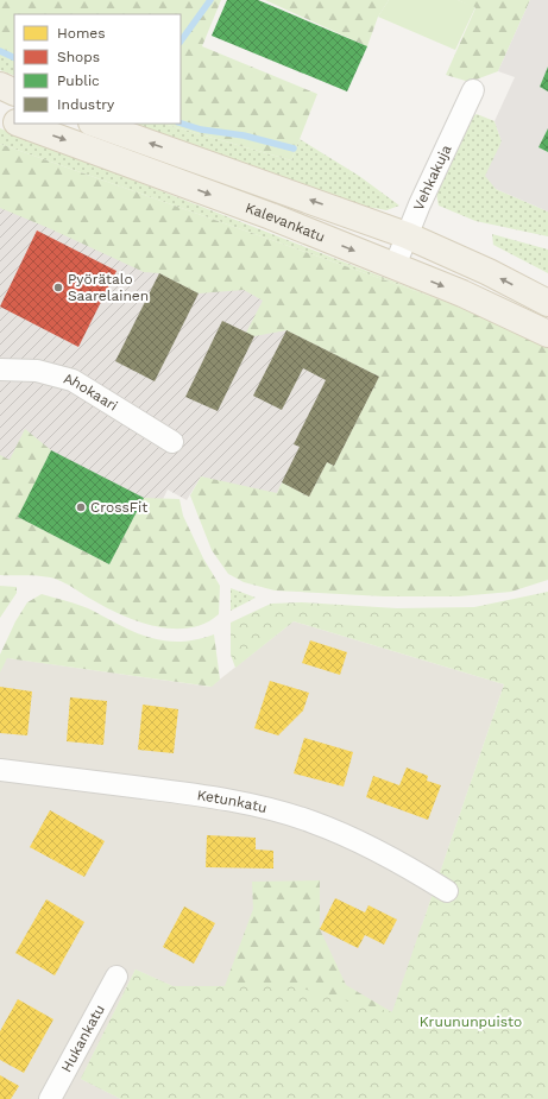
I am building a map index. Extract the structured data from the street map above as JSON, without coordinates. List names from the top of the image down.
{
  "streets": {
    "main road": ["Kalevankatu"],
    "street": [
      "Vehkakuja",
      "Ahokaari",
      "Ketunkatu",
      "Hukankatu"
    ]
  },
  "crossings": [
    ["Vehkakuja", "Kalevankatu"]
  ],
  "parks": ["Kruununpuisto"],
  "places": ["Pyörätalo Saarelainen", "CrossFit"],
  "legend": [
    "Homes",
    "Shops",
    "Public",
    "Industry"
  ]
}
